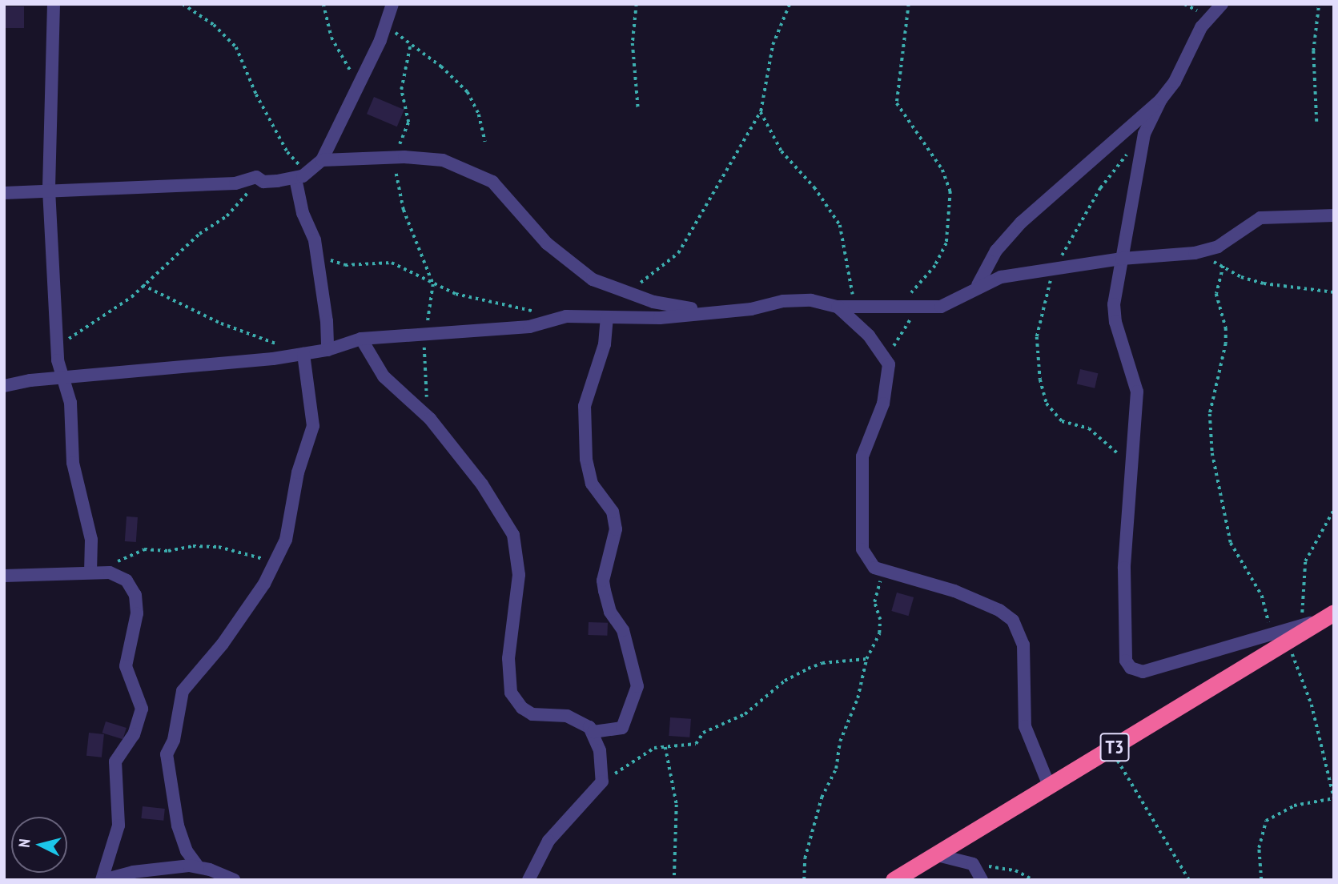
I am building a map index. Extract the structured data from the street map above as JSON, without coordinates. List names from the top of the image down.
{
  "streets": {
    "highway": ["T3"]
  },
  "north": "left"
}
